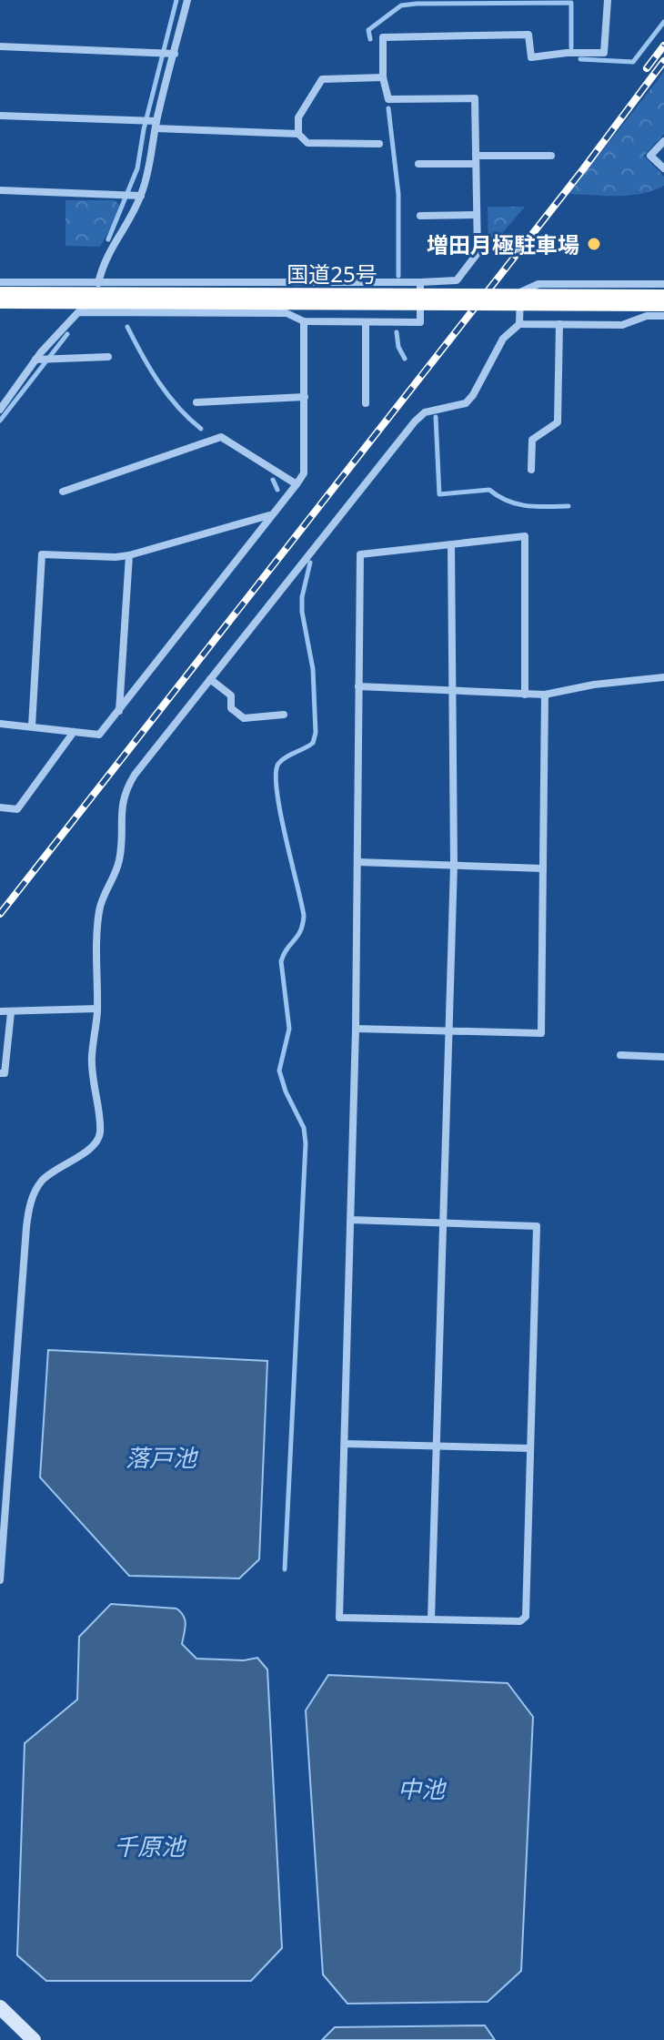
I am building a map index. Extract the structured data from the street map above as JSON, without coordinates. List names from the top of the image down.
{
  "streets": {
    "highway": ["国道25号"]
  },
  "water": ["落戸池", "中池", "千原池"],
  "places": ["増田月極駐車場"]
}
